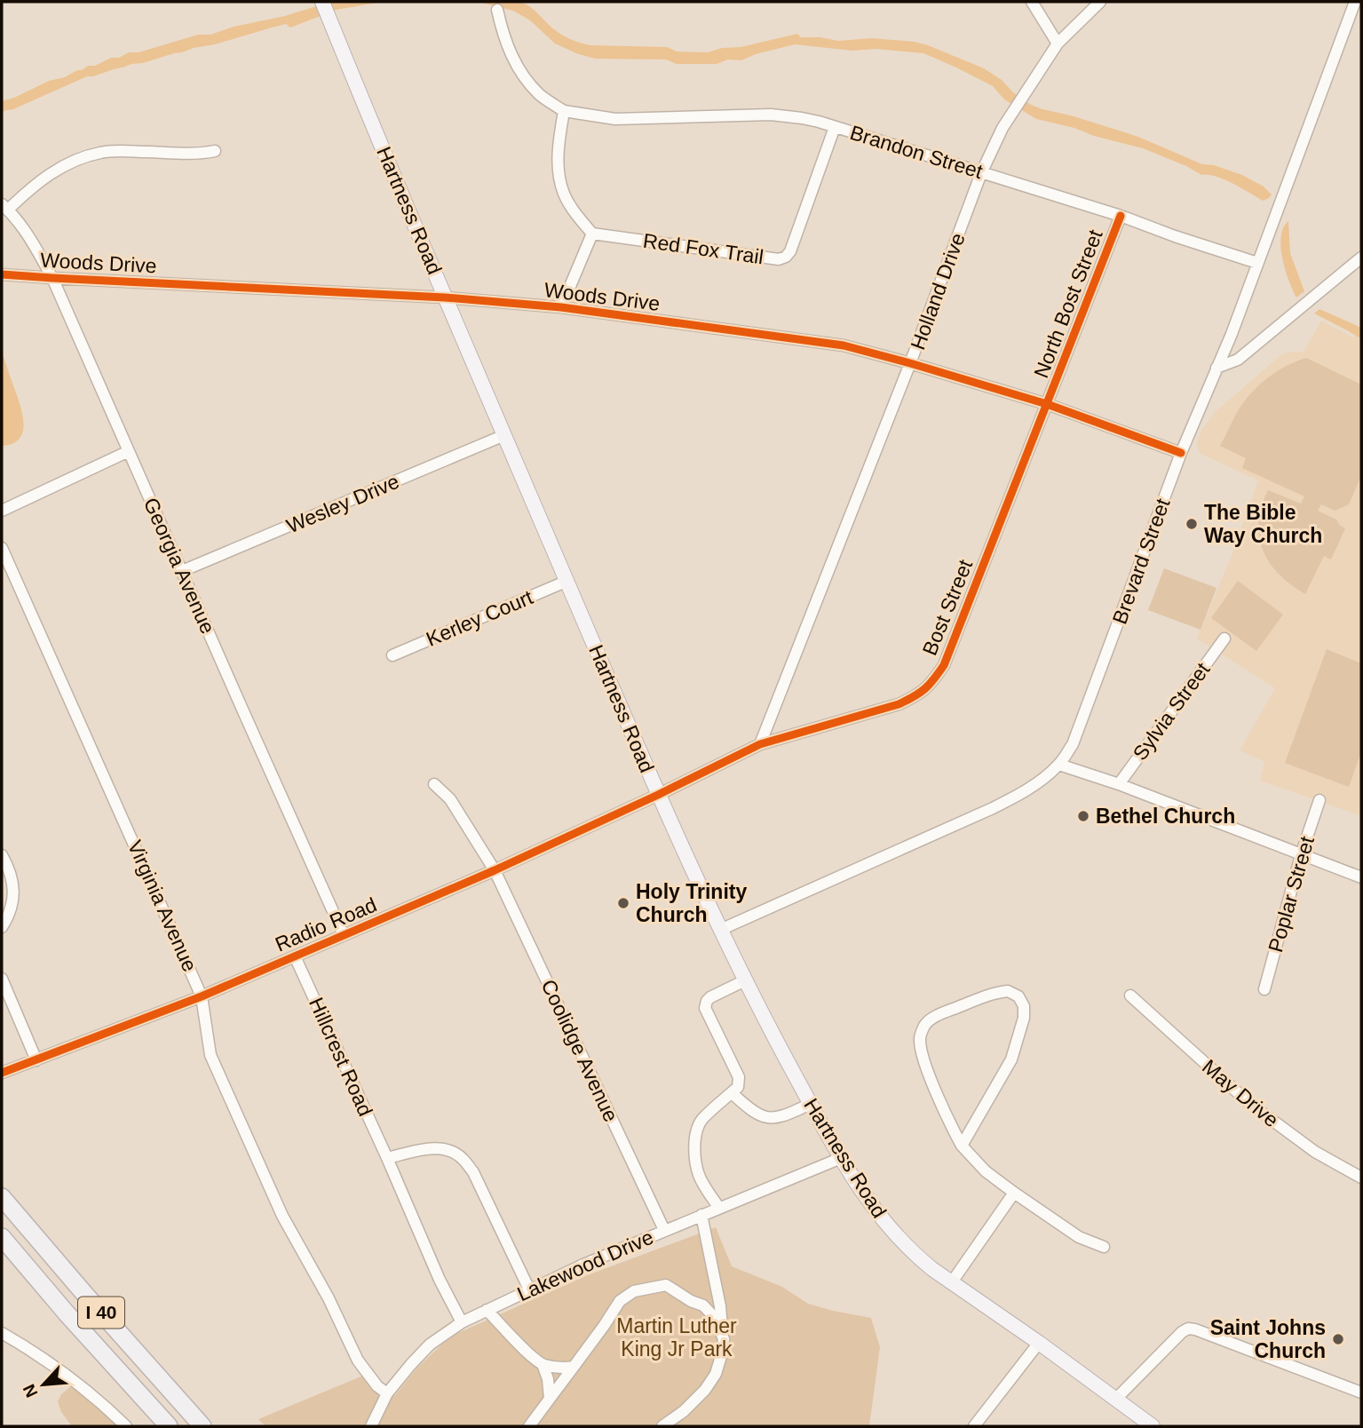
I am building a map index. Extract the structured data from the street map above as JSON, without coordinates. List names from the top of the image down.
{
  "streets": {
    "highway": ["I 40"],
    "main road": ["Hartness Road"],
    "street": [
      "Brandon Street",
      "Red Fox Trail",
      "Woods Drive",
      "Holland Drive",
      "North Bost Street",
      "Wesley Drive",
      "Brevard Street",
      "Georgia Avenue",
      "Bost Street",
      "Kerley Court",
      "Sylvia Street",
      "Poplar Street",
      "Virginia Avenue",
      "Radio Road",
      "Coolidge Avenue",
      "Hillcrest Road",
      "May Drive",
      "Lakewood Drive"
    ]
  },
  "crossings": [
    ["Brandon Street", "Red Fox Trail"],
    ["Brandon Street", "Holland Drive"],
    ["Brandon Street", "North Bost Street"],
    ["Brandon Street", "Brevard Street"],
    ["Hartness Road", "Woods Drive"],
    ["Hartness Road", "Wesley Drive"],
    ["Hartness Road", "Brevard Street"],
    ["Hartness Road", "Bost Street"],
    ["Hartness Road", "Kerley Court"],
    ["Hartness Road", "Radio Road"],
    ["Hartness Road", "Lakewood Drive"],
    ["Woods Drive", "Holland Drive"],
    ["Woods Drive", "North Bost Street"],
    ["Woods Drive", "Brevard Street"],
    ["Woods Drive", "Georgia Avenue"],
    ["Woods Drive", "Bost Street"],
    ["Holland Drive", "Bost Street"],
    ["North Bost Street", "Bost Street"],
    ["Wesley Drive", "Georgia Avenue"],
    ["Georgia Avenue", "Radio Road"],
    ["Bost Street", "Radio Road"],
    ["Virginia Avenue", "Radio Road"],
    ["Virginia Avenue", "Lakewood Drive"],
    ["Radio Road", "Coolidge Avenue"],
    ["Radio Road", "Hillcrest Road"],
    ["Coolidge Avenue", "Lakewood Drive"],
    ["Hillcrest Road", "Lakewood Drive"]
  ],
  "parks": ["Martin Luther King Jr Park"],
  "places": [
    "The Bible Way Church",
    "Bethel Church",
    "Holy Trinity Church",
    "Saint Johns Church"
  ],
  "north": "bottom left"
}
